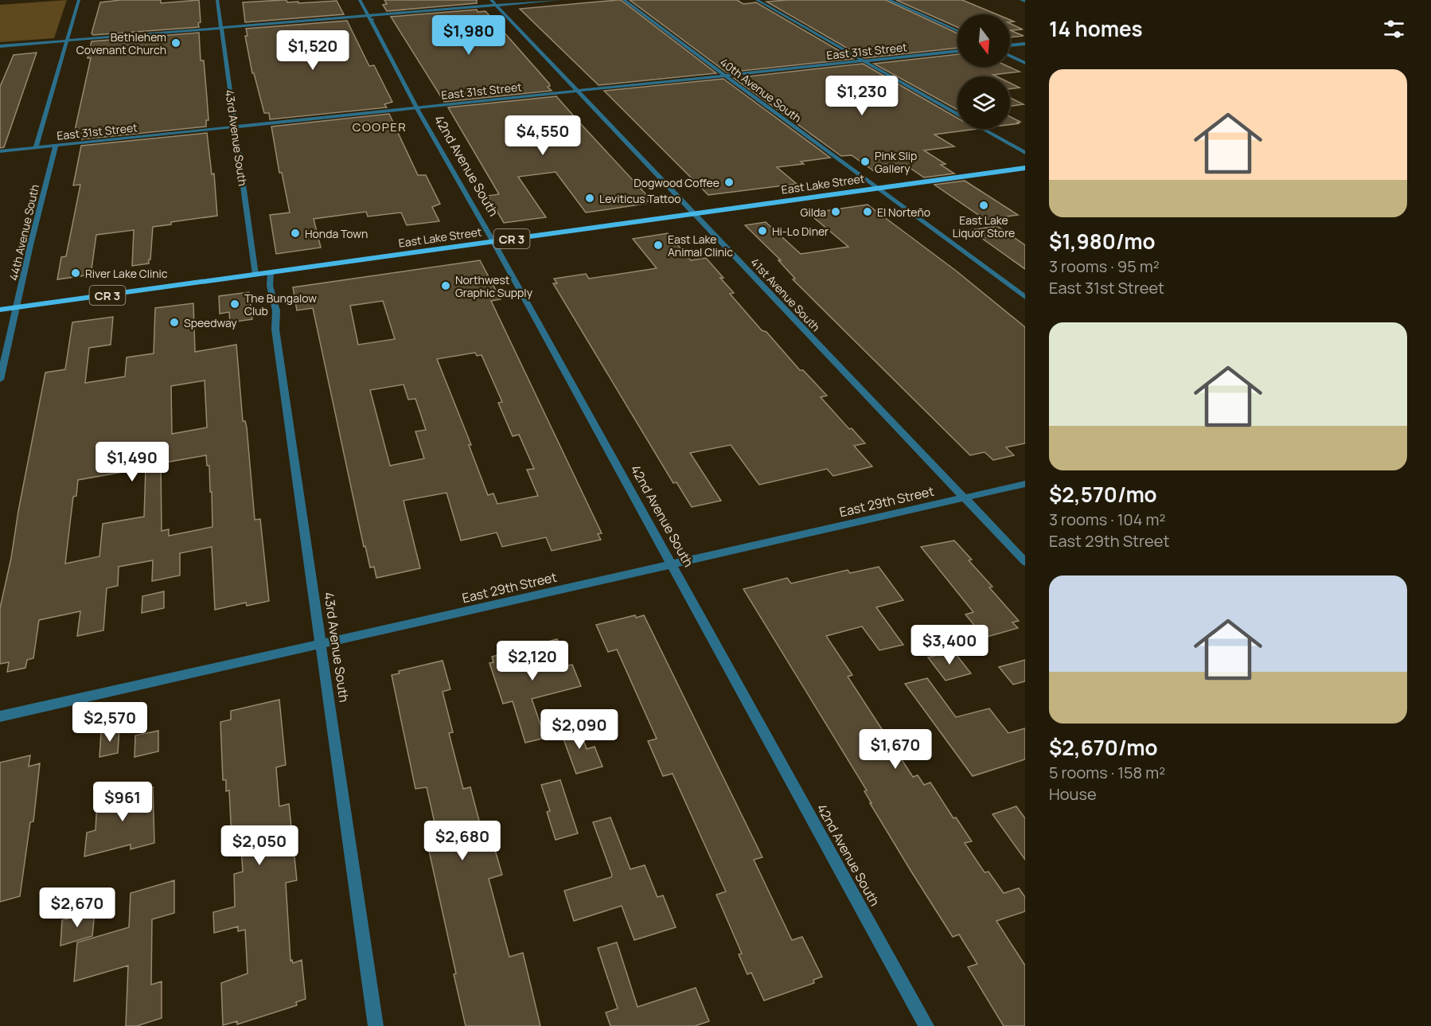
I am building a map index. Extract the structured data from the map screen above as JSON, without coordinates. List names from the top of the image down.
{
  "streets": {
    "main road": ["East Lake Street", "CR 3"],
    "street": [
      "East 31st Street",
      "40th Avenue South",
      "43rd Avenue South",
      "42nd Avenue South",
      "44th Avenue South",
      "41st Avenue South",
      "East 29th Street"
    ]
  },
  "crossings": [
    ["East 31st Street", "40th Avenue South"],
    ["East 31st Street", "43rd Avenue South"],
    ["East 31st Street", "42nd Avenue South"],
    ["East 31st Street", "44th Avenue South"],
    ["East 31st Street", "41st Avenue South"],
    ["40th Avenue South", "East Lake Street"],
    ["43rd Avenue South", "East Lake Street"],
    ["43rd Avenue South", "East 29th Street"],
    ["42nd Avenue South", "East Lake Street"],
    ["42nd Avenue South", "East 29th Street"],
    ["East Lake Street", "44th Avenue South"],
    ["East Lake Street", "41st Avenue South"],
    ["41st Avenue South", "East 29th Street"]
  ],
  "districts": ["COOPER"],
  "places": [
    "Bethlehem Covenant Church",
    "Pink Slip Gallery",
    "Dogwood Coffee",
    "Leviticus Tattoo",
    "East Lake Liquor Store",
    "Gilda",
    "El Norteño",
    "Hi-Lo Diner",
    "Honda Town",
    "East Lake Animal Clinic",
    "River Lake Clinic",
    "Northwest Graphic Supply",
    "The Bungalow Club",
    "Speedway"
  ],
  "north": "bottom",
  "page": {
    "heading": "14 homes",
    "price": [
      "$1,980",
      "$1,520",
      "$1,230",
      "$4,550",
      "$1,490",
      "$3,400",
      "$2,120",
      "$2,570",
      "$2,090",
      "$1,670",
      "$961",
      "$2,680",
      "$2,050",
      "$2,670"
    ],
    "list": [
      {
        "name": "$1,980/mo",
        "note": "3 rooms · 95 m² · East 31st Street"
      },
      {
        "name": "$2,570/mo",
        "note": "3 rooms · 104 m² · East 29th Street"
      },
      {
        "name": "$2,670/mo",
        "note": "5 rooms · 158 m² · House"
      }
    ]
  }
}
